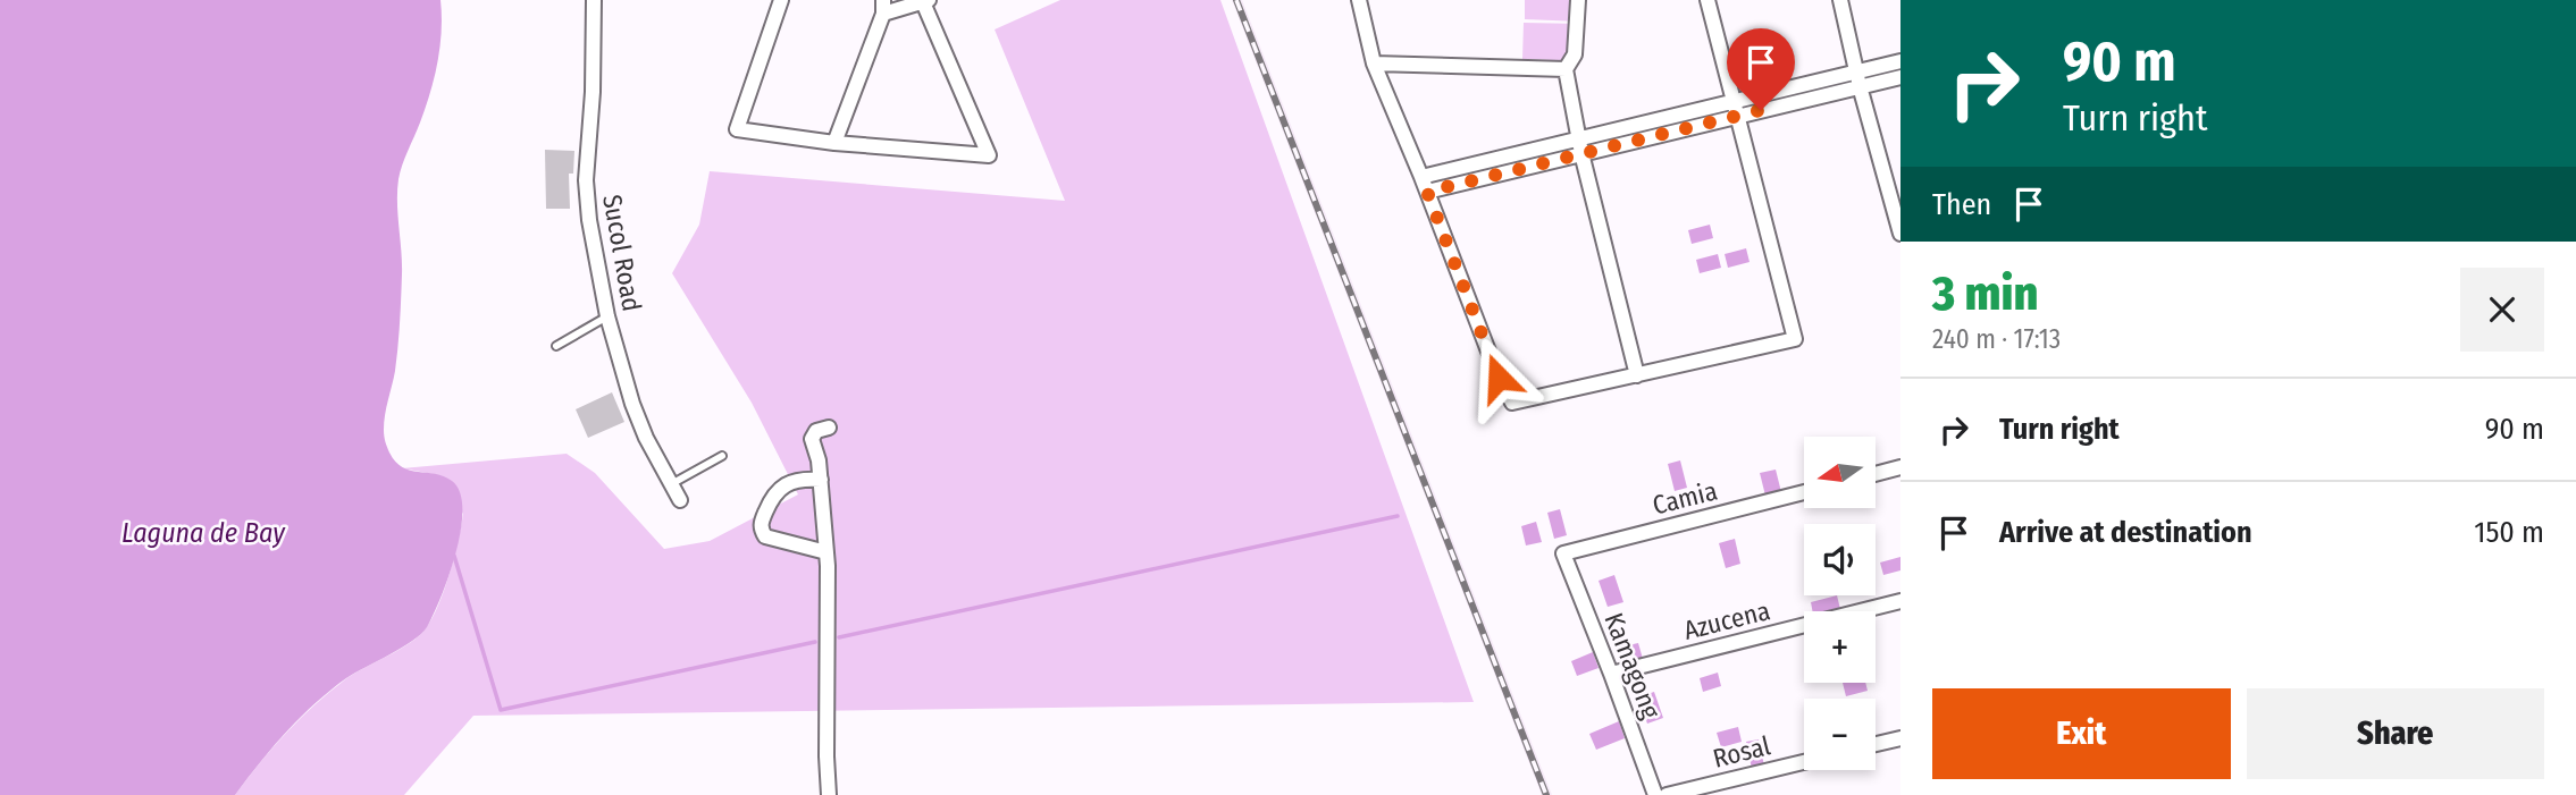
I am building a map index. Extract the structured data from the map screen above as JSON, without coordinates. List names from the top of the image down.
{
  "streets": {
    "street": [
      "Sucol Road",
      "Camia",
      "Azucena",
      "Kamagong",
      "Rosal"
    ]
  },
  "crossings": [
    ["Camia", "Kamagong"],
    ["Azucena", "Kamagong"]
  ],
  "water": ["Laguna de Bay"],
  "north": "left",
  "page": {
    "turn": ["90 m", "Turn right"],
    "then": "Then",
    "heading": ["3 min", "240 m · 17:13"],
    "list": [
      {
        "name": "Turn right",
        "value": "90 m"
      },
      {
        "name": "Arrive at destination",
        "value": "150 m"
      }
    ],
    "map_buttons": ["+", "−"],
    "buttons": ["Exit", "Share"]
  }
}
